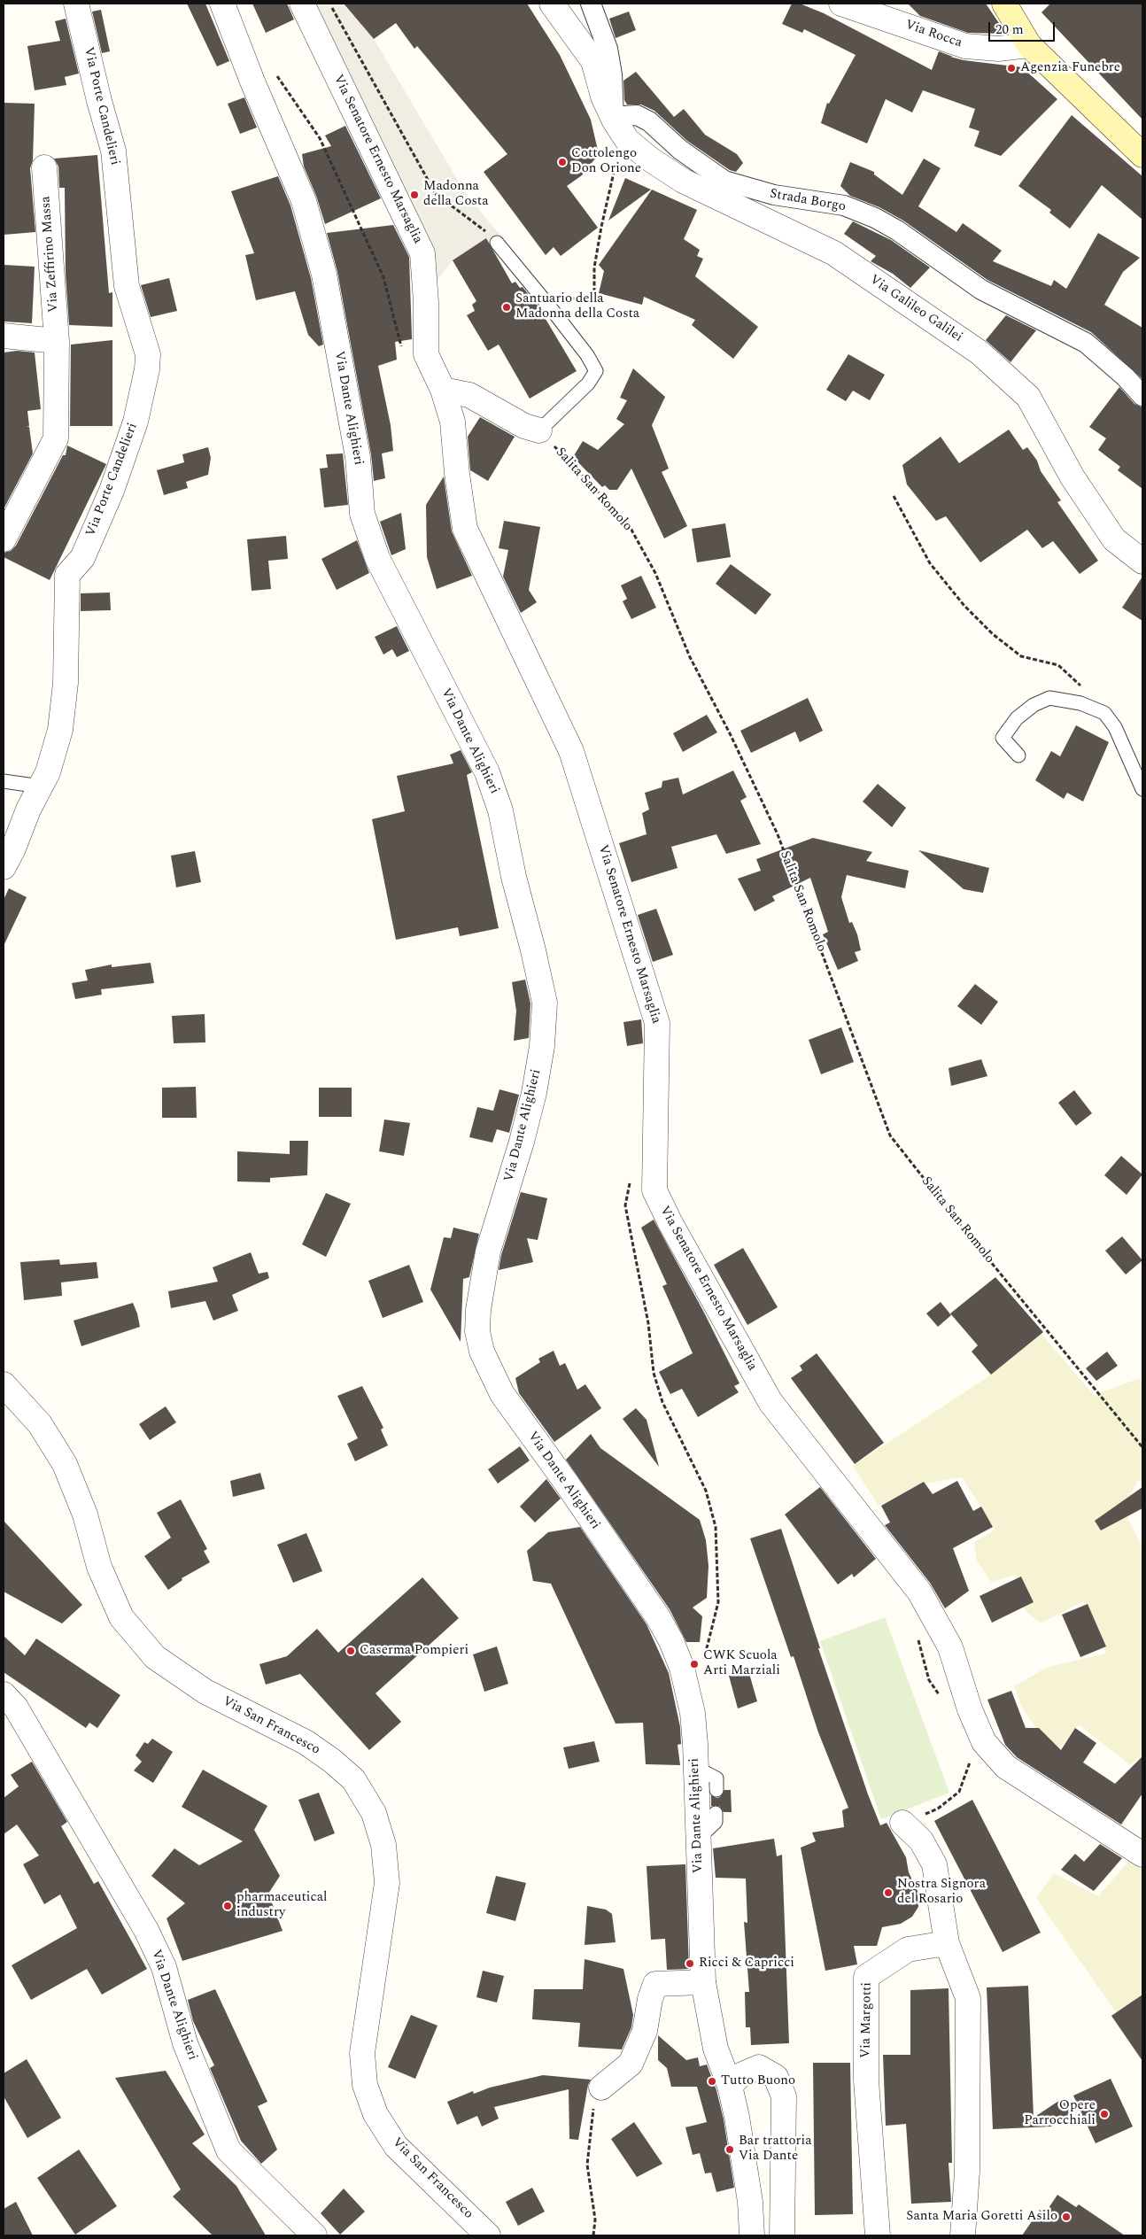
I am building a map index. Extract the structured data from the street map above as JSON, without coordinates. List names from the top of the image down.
{
  "streets": {
    "street": [
      "Via Rocca",
      "Via Porte Candelieri",
      "Via Senatore Ernesto Marsaglia",
      "Strada Borgo",
      "Via Zeffirino Massa",
      "Via Galileo Galilei",
      "Via Dante Alighieri",
      "Via San Francesco",
      "Via Margotti"
    ],
    "path": ["Salita San Romolo"]
  },
  "crossings": [
    ["Strada Borgo", "Via Galileo Galilei"]
  ],
  "places": [
    "Agenzia Funebre",
    "Cottolengo Don Orione",
    "Madonna della Costa",
    "Santuario della Madonna della Costa",
    "Caserma Pompieri",
    "CWK Scuola Arti Marziali",
    "Nostra Signora del Rosario",
    "pharmaceutical industry",
    "Ricci & Capricci",
    "Tutto Buono",
    "Opere Parrocchiali",
    "Bar trattoria Via Dante",
    "Santa Maria Goretti Asilo"
  ],
  "scale_bar": "20 m"
}
